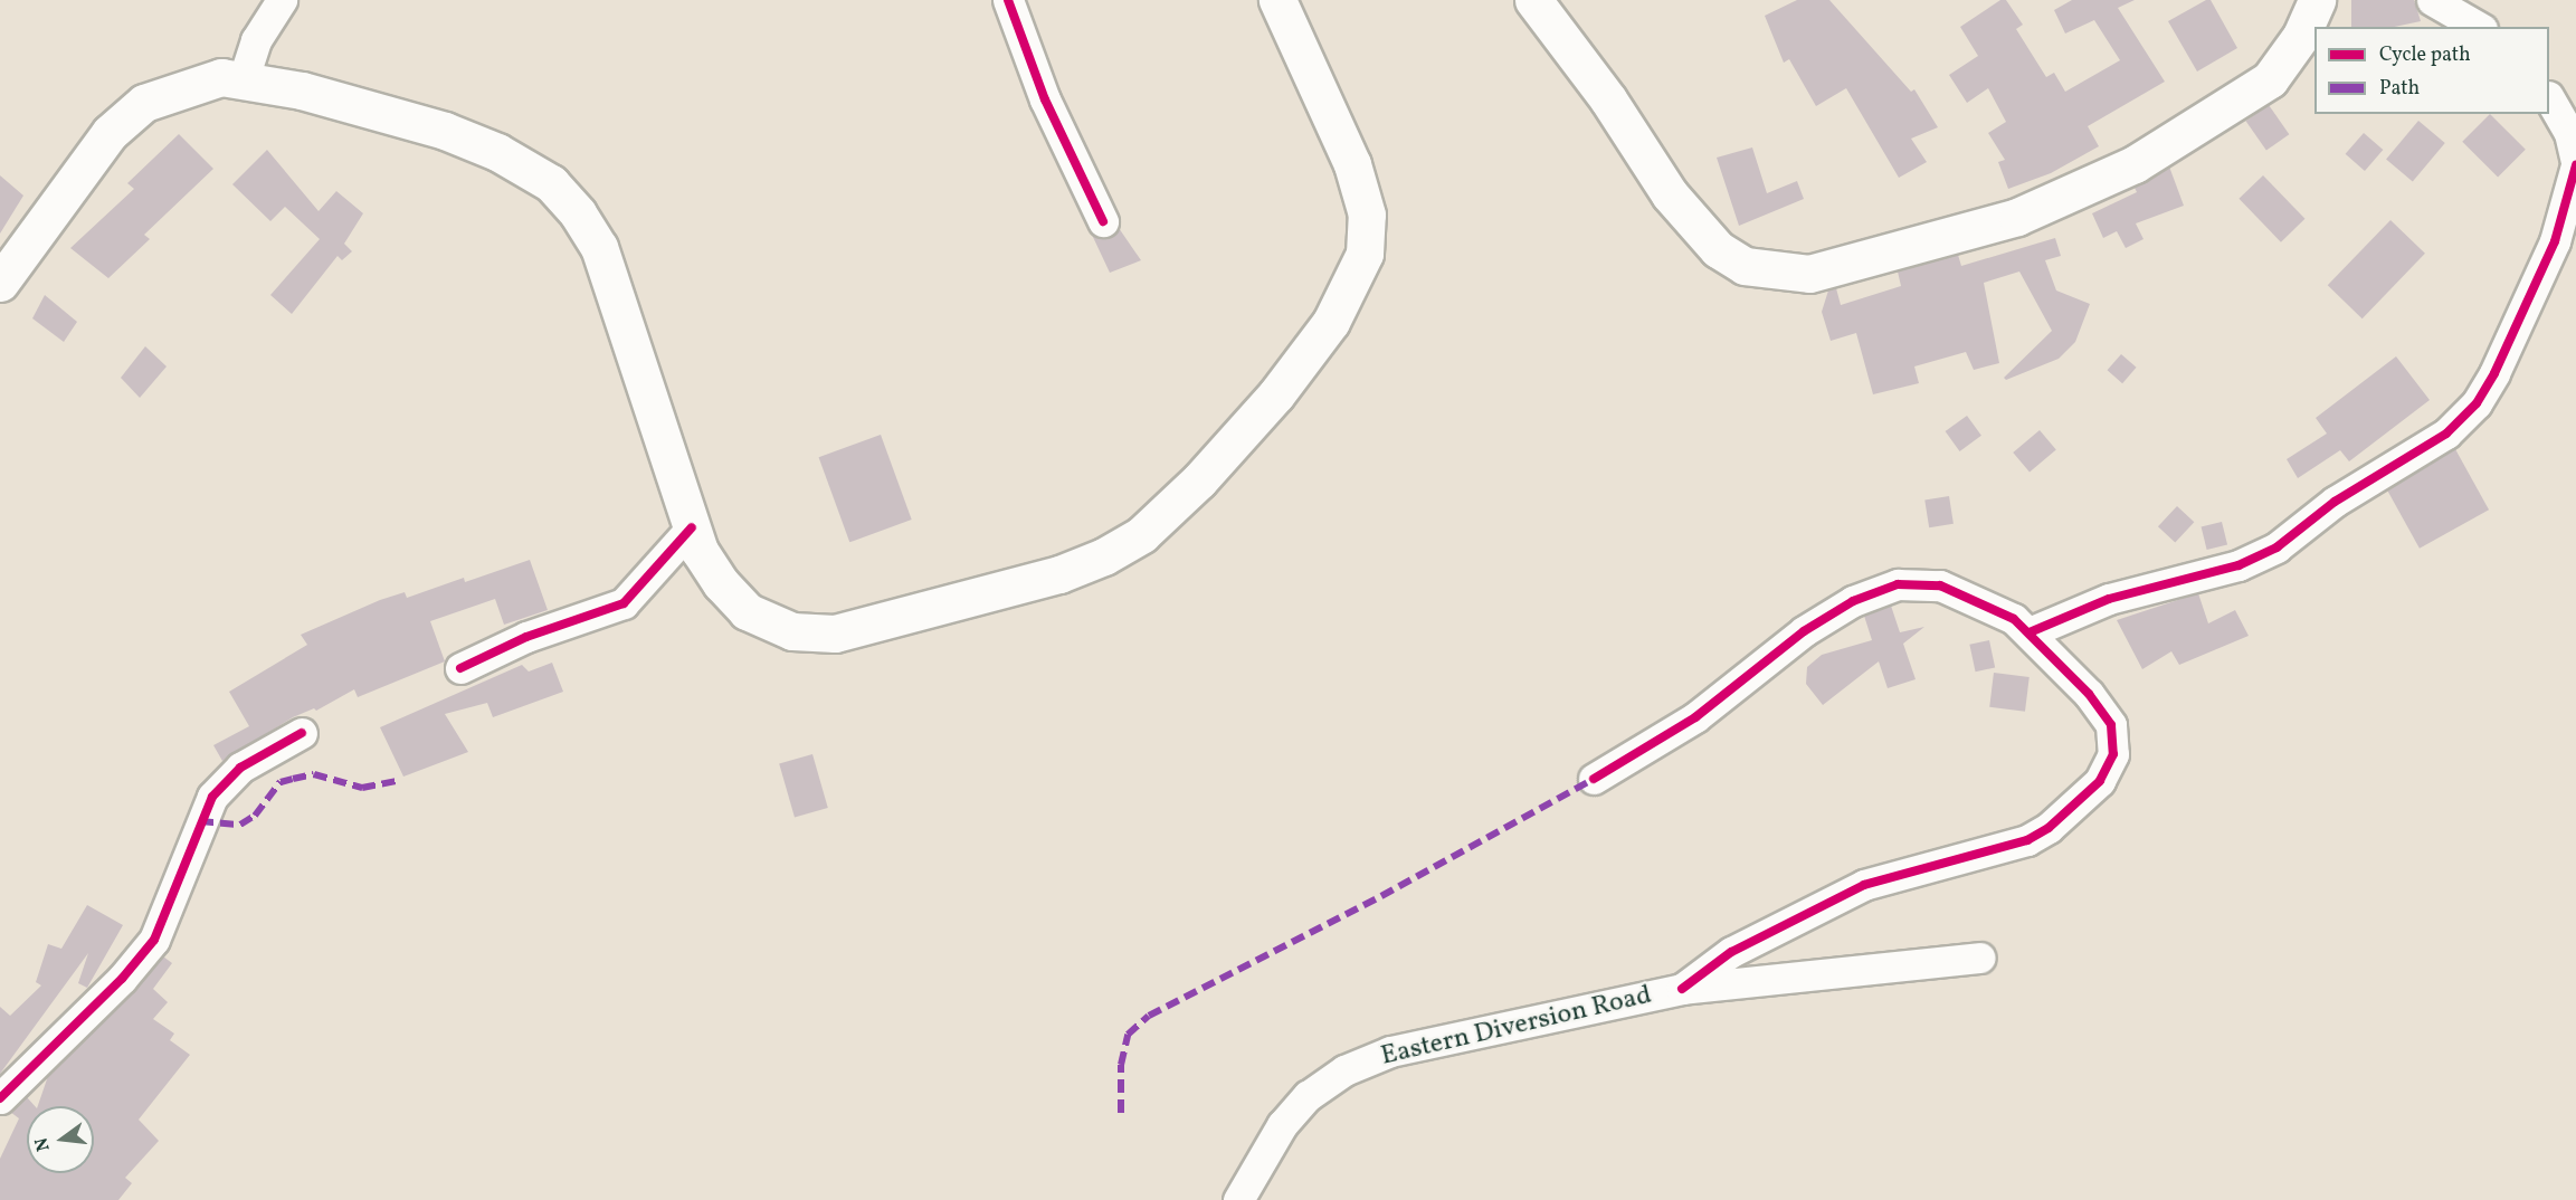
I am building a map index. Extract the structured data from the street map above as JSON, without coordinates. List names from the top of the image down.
{
  "streets": {
    "street": ["Eastern Diversion Road"]
  },
  "legend": ["Cycle path", "Path"],
  "north": "left"
}
